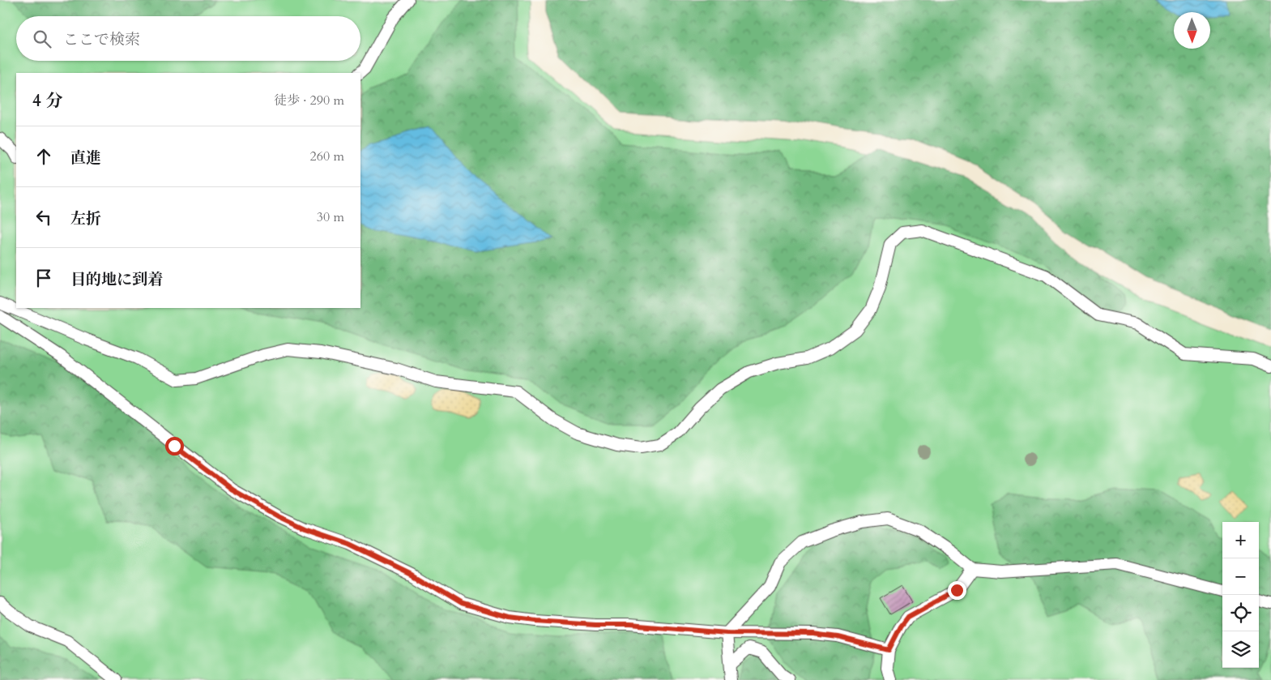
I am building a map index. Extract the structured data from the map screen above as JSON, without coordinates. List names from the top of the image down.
{
  "north": "bottom",
  "page": {
    "search": "ここで検索",
    "heading": ["4 分", "徒歩 · 290 m"],
    "list": [
      ["直進", "260 m"],
      ["左折", "30 m"],
      "目的地に到着"
    ],
    "map_buttons": ["+", "−"]
  }
}
